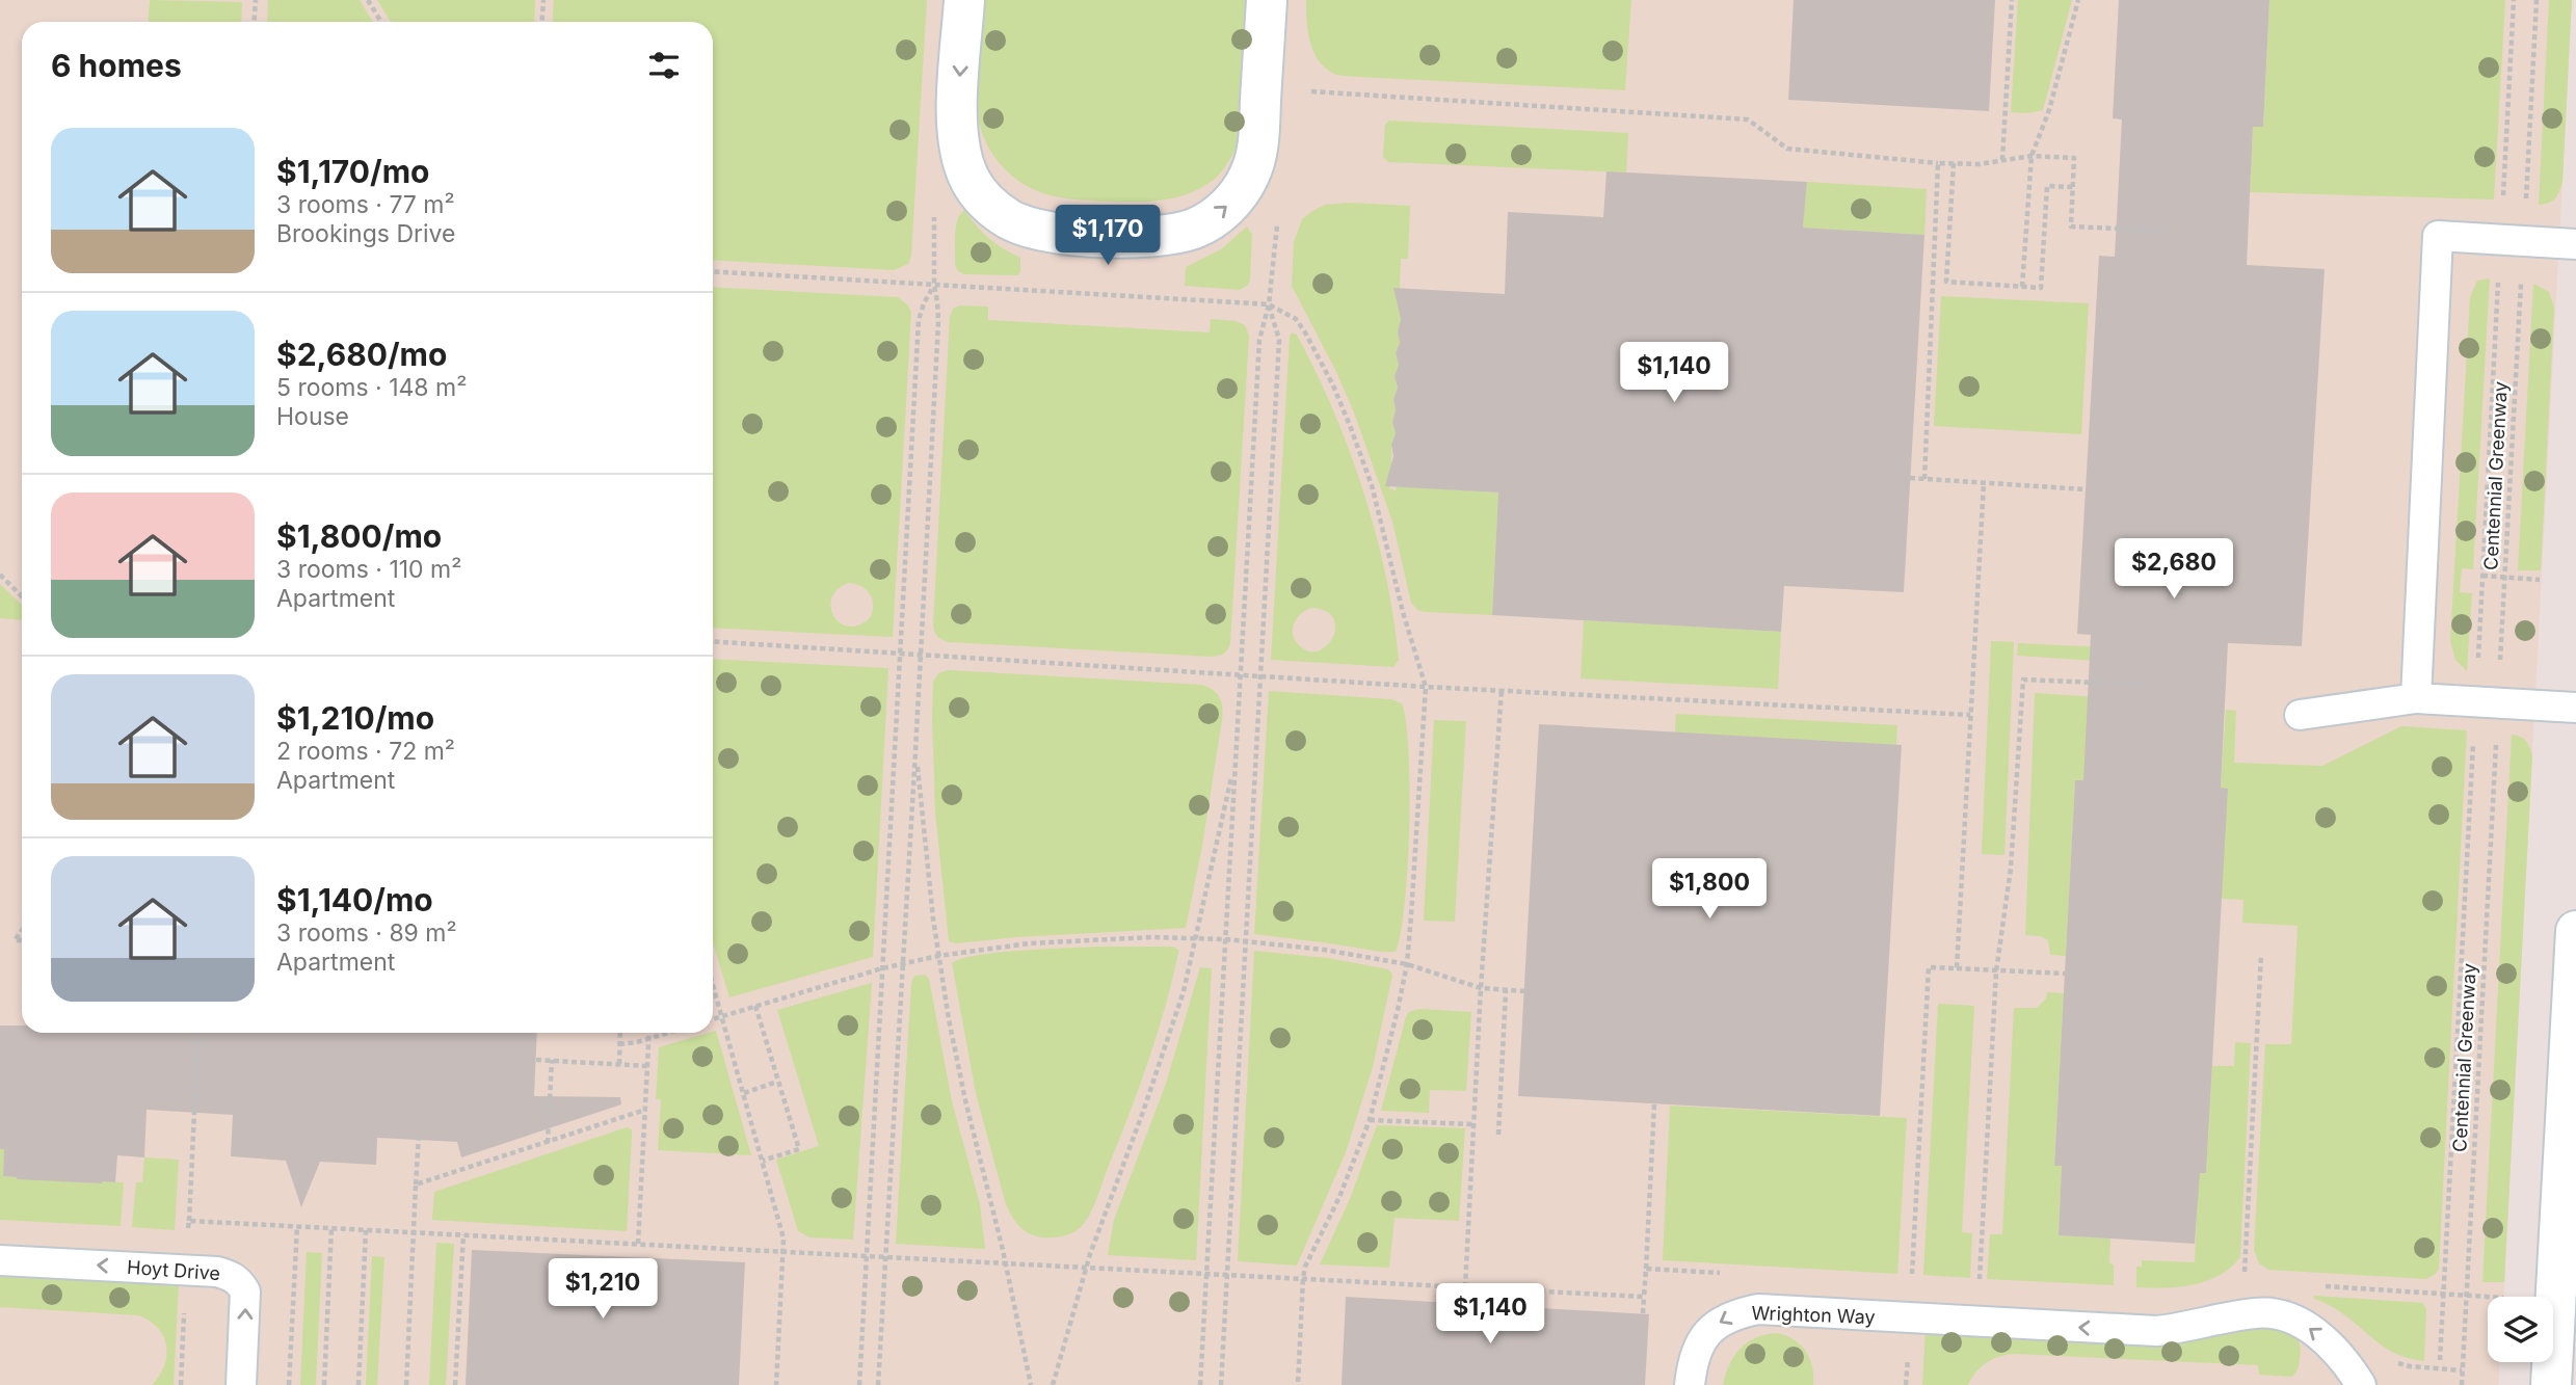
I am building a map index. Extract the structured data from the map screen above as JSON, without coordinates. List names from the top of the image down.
{
  "streets": {
    "lane": ["Hoyt Drive", "Wrighton Way"],
    "path": ["Centennial Greenway"]
  },
  "one_way": ["Wrighton Way"],
  "page": {
    "heading": "6 homes",
    "list": [
      {
        "name": "$1,170/mo",
        "note": "3 rooms · 77 m² · Brookings Drive"
      },
      {
        "name": "$2,680/mo",
        "note": "5 rooms · 148 m² · House"
      },
      {
        "name": "$1,800/mo",
        "note": "3 rooms · 110 m² · Apartment"
      },
      {
        "name": "$1,210/mo",
        "note": "2 rooms · 72 m² · Apartment"
      },
      {
        "name": "$1,140/mo",
        "note": "3 rooms · 89 m² · Apartment"
      }
    ],
    "price": [
      "$1,170",
      "$1,140",
      "$2,680",
      "$1,800",
      "$1,210",
      "$1,140"
    ]
  }
}
